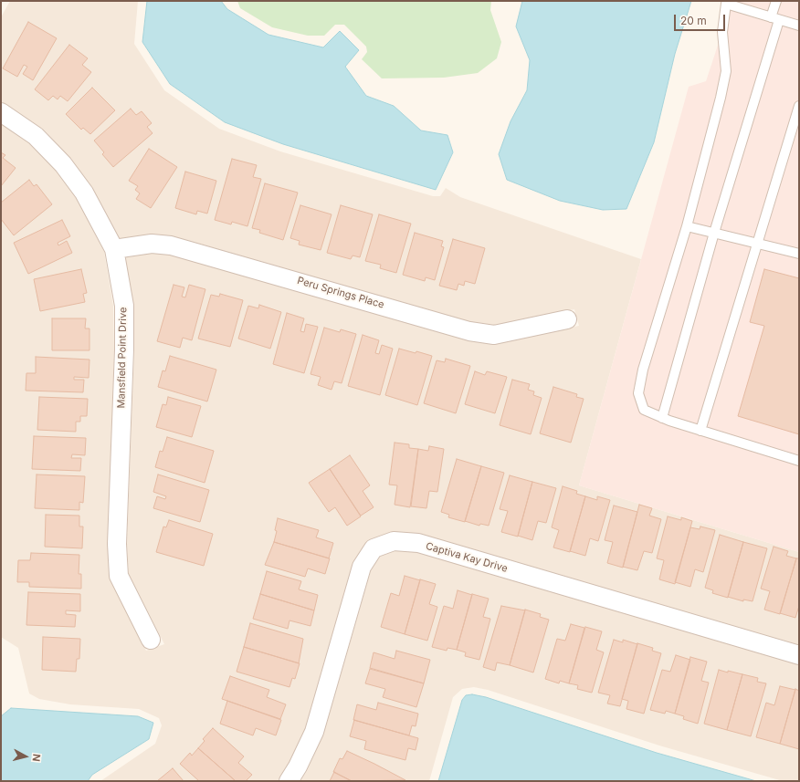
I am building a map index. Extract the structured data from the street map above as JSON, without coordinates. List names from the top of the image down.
{
  "streets": {
    "street": ["Peru Springs Place", "Mansfield Point Drive", "Captiva Kay Drive"]
  },
  "crossings": [
    ["Peru Springs Place", "Mansfield Point Drive"]
  ],
  "scale_bar": "20 m",
  "north": "right"
}
